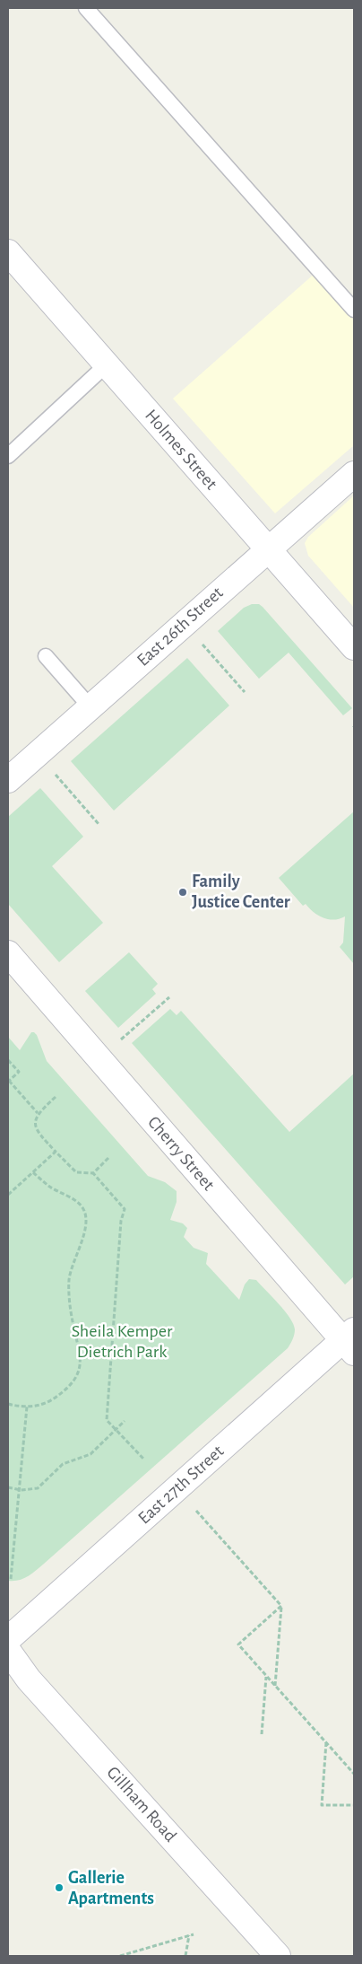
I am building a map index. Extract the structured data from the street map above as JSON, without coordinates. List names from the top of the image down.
{
  "streets": {
    "street": [
      "Holmes Street",
      "East 26th Street",
      "Cherry Street",
      "East 27th Street",
      "Gillham Road"
    ]
  },
  "crossings": [
    ["Holmes Street", "East 26th Street"],
    ["Cherry Street", "East 27th Street"]
  ],
  "parks": ["Sheila Kemper Dietrich Park"],
  "places": ["Family Justice Center", "Gallerie Apartments"]
}
